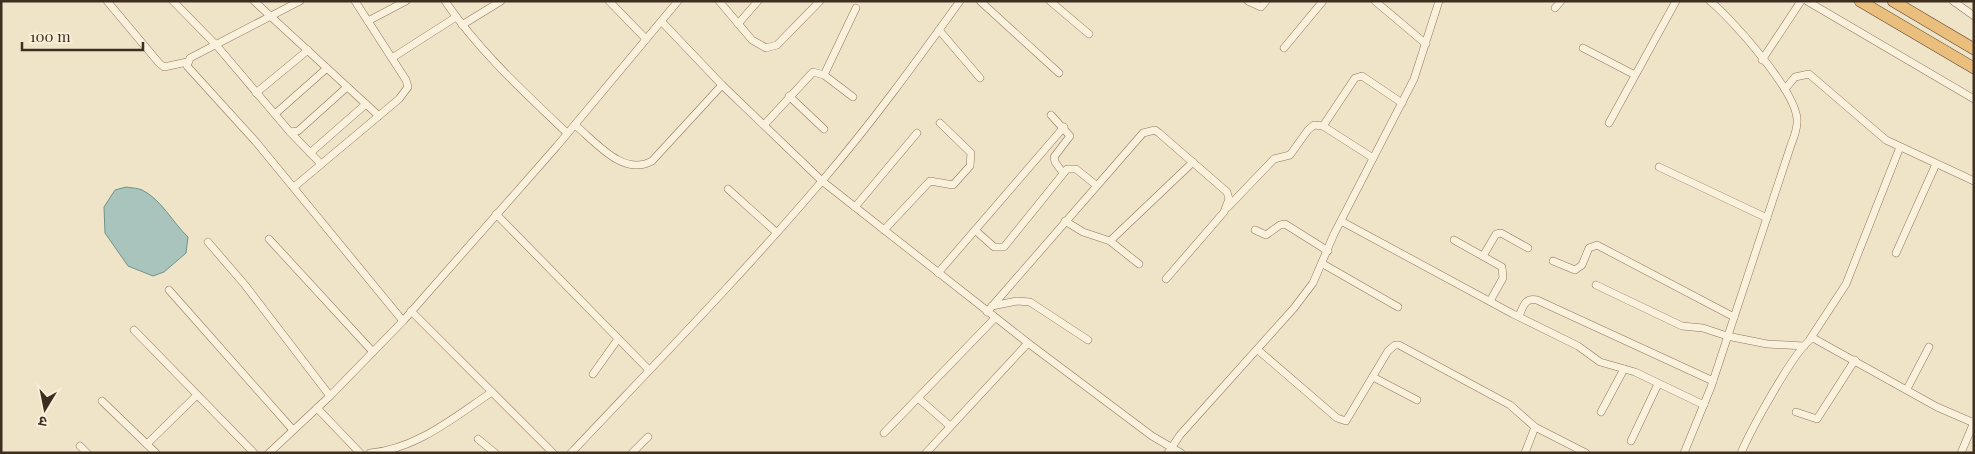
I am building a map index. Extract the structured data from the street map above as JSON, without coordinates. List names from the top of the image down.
{
  "scale_bar": "100 m",
  "north": "bottom"
}
